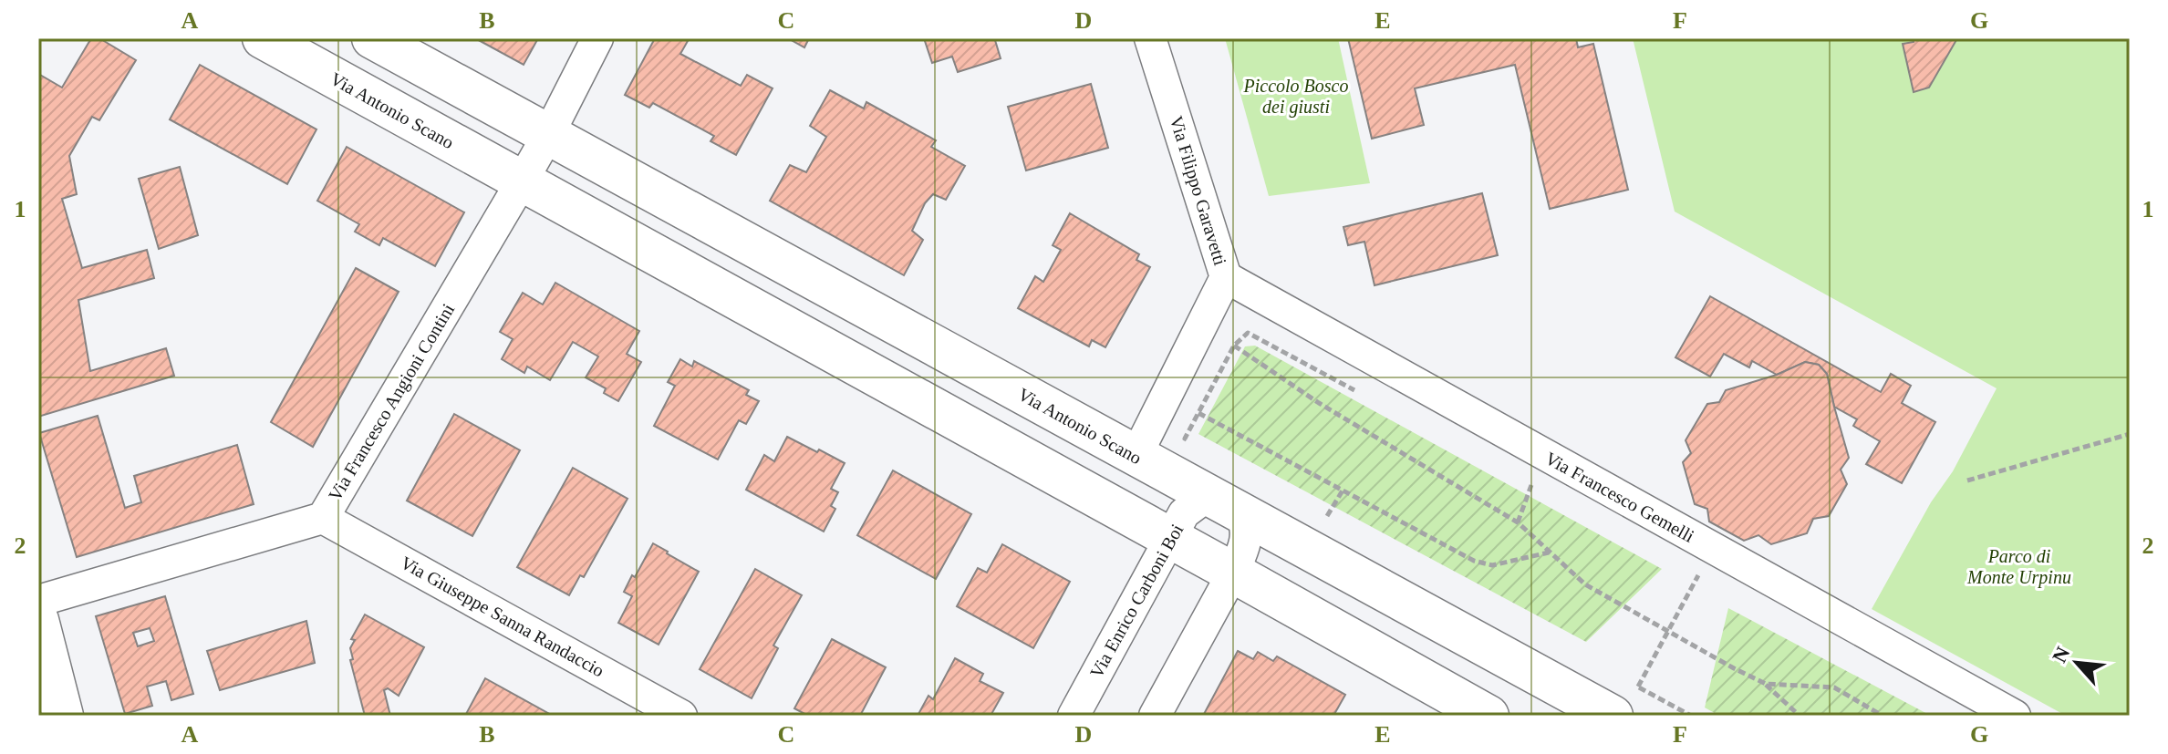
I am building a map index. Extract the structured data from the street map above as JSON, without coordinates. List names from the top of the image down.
{
  "streets": {
    "street": [
      "Via Antonio Scano",
      "Via Filippo Garavetti",
      "Via Francesco Angioni Contini",
      "Via Francesco Gemelli",
      "Via Enrico Carboni Boi",
      "Via Giuseppe Sanna Randaccio"
    ]
  },
  "crossings": [
    ["Via Antonio Scano", "Via Filippo Garavetti"],
    ["Via Antonio Scano", "Via Francesco Angioni Contini"],
    ["Via Antonio Scano", "Via Enrico Carboni Boi"],
    ["Via Filippo Garavetti", "Via Francesco Gemelli"],
    ["Via Francesco Angioni Contini", "Via Giuseppe Sanna Randaccio"]
  ],
  "parks": ["Piccolo Bosco dei giusti", "Parco di Monte Urpinu"],
  "north": "top left",
  "grid": {
    "columns": [
      "A",
      "B",
      "C",
      "D",
      "E",
      "F",
      "G"
    ],
    "rows": ["1", "2"]
  }
}
